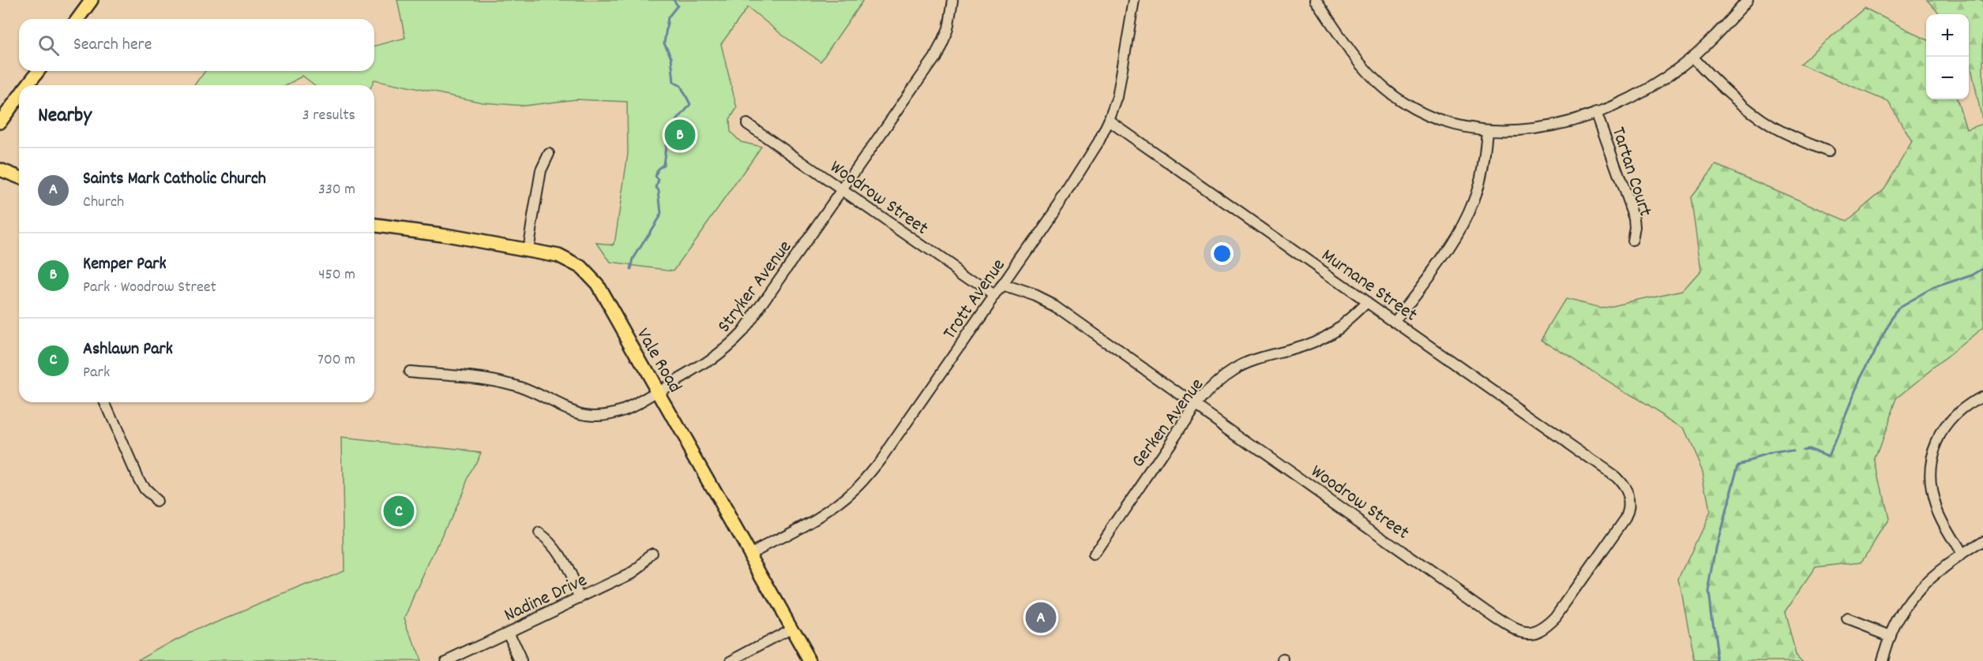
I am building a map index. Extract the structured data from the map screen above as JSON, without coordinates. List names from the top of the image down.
{
  "streets": {
    "main road": ["Vale Road"],
    "street": [
      "Tartan Court",
      "Woodrow Street",
      "Murnane Street",
      "Stryker Avenue",
      "Trott Avenue",
      "Gerken Avenue",
      "Nadine Drive"
    ]
  },
  "crossings": [
    ["Woodrow Street", "Murnane Street"],
    ["Woodrow Street", "Stryker Avenue"],
    ["Woodrow Street", "Trott Avenue"],
    ["Woodrow Street", "Gerken Avenue"],
    ["Murnane Street", "Trott Avenue"],
    ["Murnane Street", "Gerken Avenue"],
    ["Stryker Avenue", "Vale Road"],
    ["Trott Avenue", "Vale Road"]
  ],
  "page": {
    "map_buttons": ["+", "−"],
    "search": "Search here",
    "heading": ["Nearby", "3 results"],
    "pins": ["B", "C", "A"],
    "list": [
      {
        "mark": "A",
        "name": "Saints Mark Catholic Church",
        "note": "Church",
        "value": "330 m"
      },
      {
        "mark": "B",
        "name": "Kemper Park",
        "note": "Park · Woodrow Street",
        "value": "450 m"
      },
      {
        "mark": "C",
        "name": "Ashlawn Park",
        "note": "Park",
        "value": "700 m"
      }
    ]
  }
}
